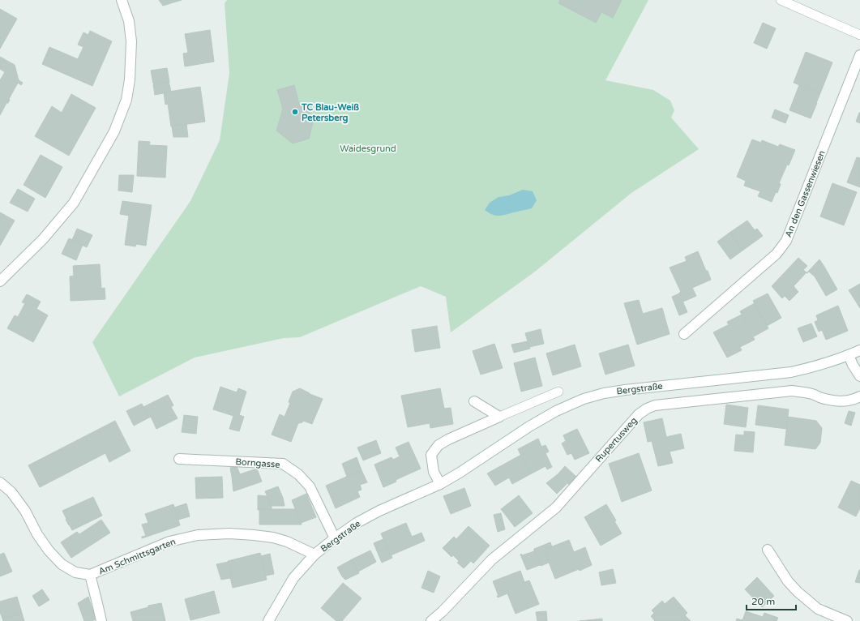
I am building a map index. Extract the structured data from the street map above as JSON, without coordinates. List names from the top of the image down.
{
  "streets": {
    "street": [
      "An den Gassenwiesen",
      "Bergstraße",
      "Rupertusweg",
      "Borngasse",
      "Am Schmittsgarten"
    ]
  },
  "crossings": [
    ["Bergstraße", "Borngasse"],
    ["Bergstraße", "Am Schmittsgarten"]
  ],
  "parks": ["Waidesgrund"],
  "places": ["TC Blau-Weiß Petersberg"],
  "scale_bar": "20 m"
}
